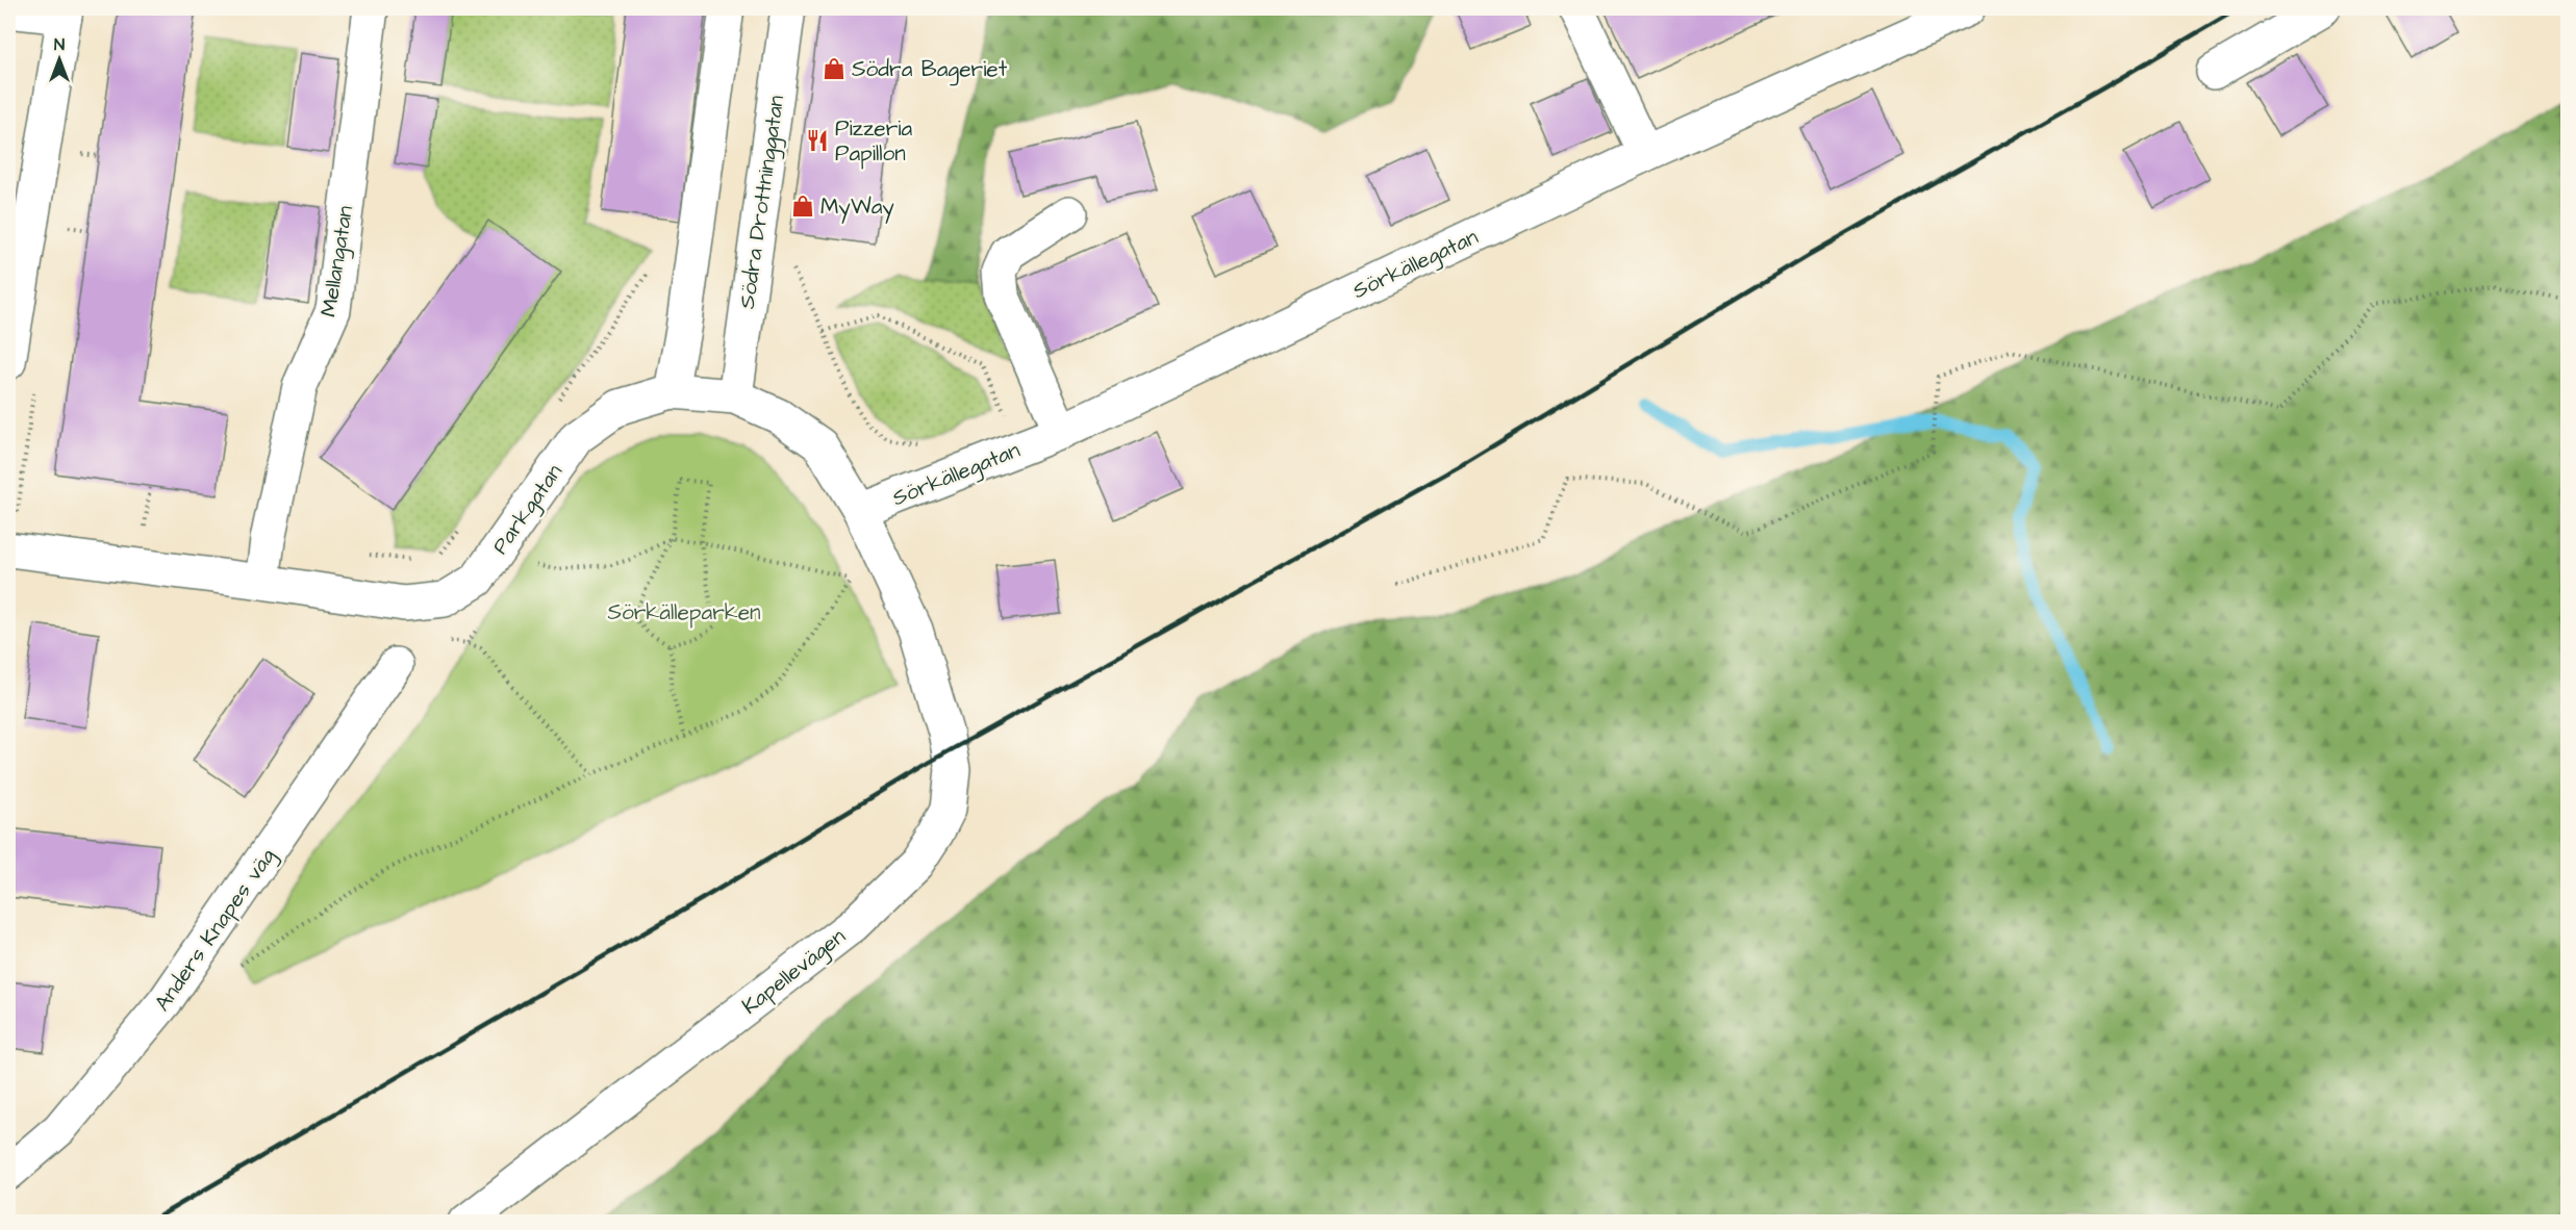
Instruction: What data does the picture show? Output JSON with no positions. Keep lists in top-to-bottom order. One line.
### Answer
{"streets":{"street":["Södra Drottninggatan","Mellangatan","Sörkällegatan","Parkgatan","Anders Knapes väg","Kapellevägen"]},"crossings":[["Södra Drottninggatan","Parkgatan"],["Mellangatan","Parkgatan"],["Sörkällegatan","Parkgatan"],["Parkgatan","Kapellevägen"]],"parks":["Sörkälleparken"],"places":{"shop":["Södra Bageriet","MyWay"],"restaurant":["Pizzeria Papillon"]},"north":"top"}
